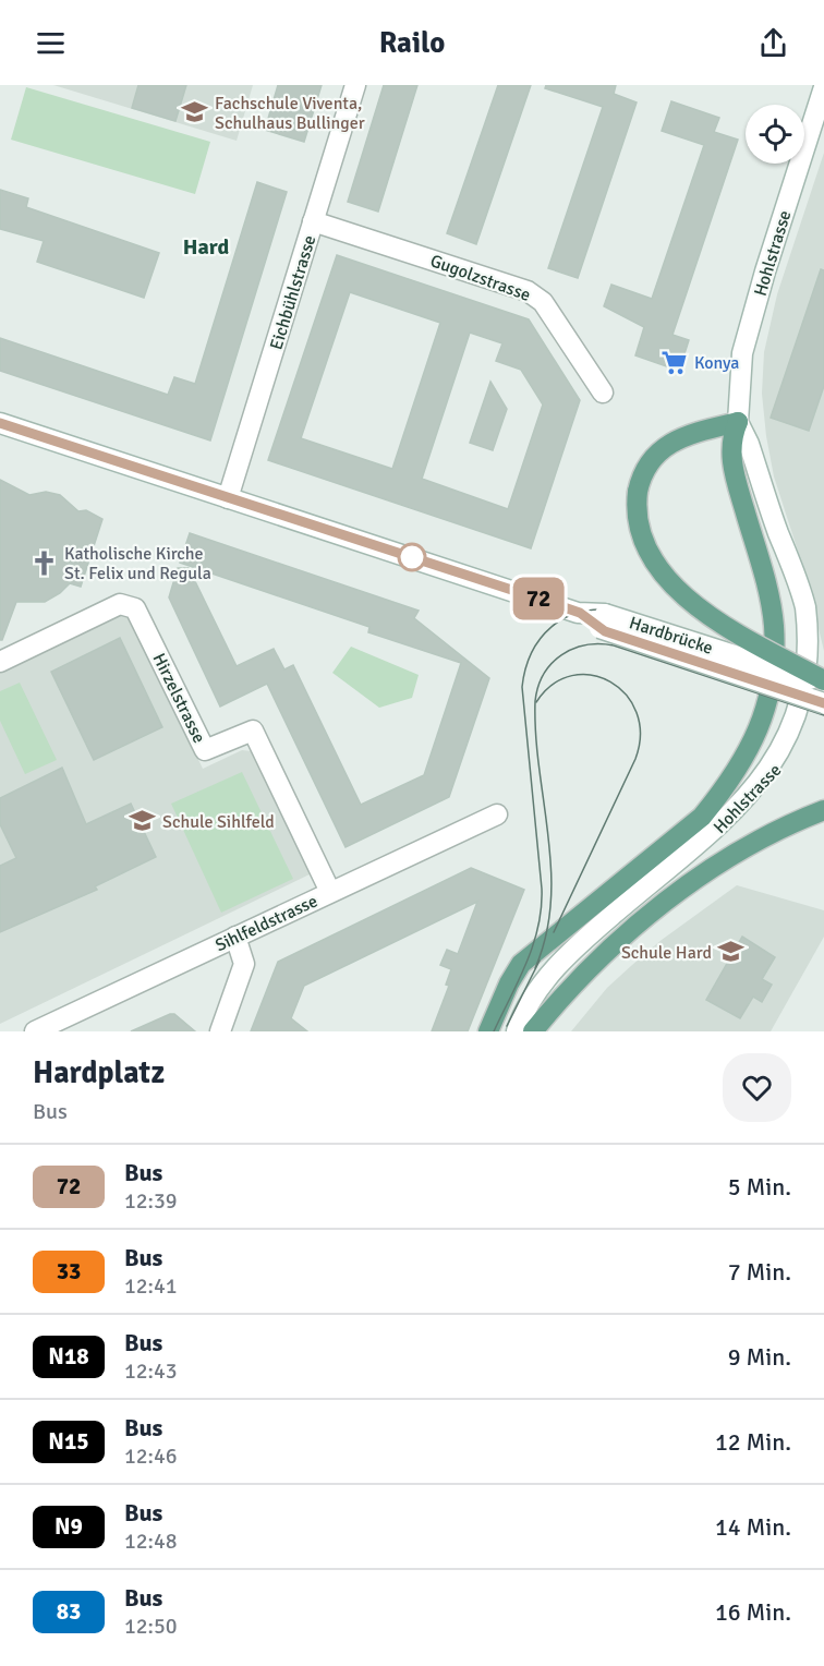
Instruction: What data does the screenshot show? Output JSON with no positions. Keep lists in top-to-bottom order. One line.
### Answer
{"streets":{"main road":["Hohlstrasse","Hardbrücke"],"street":["Gugolzstrasse","Eichbühlstrasse","Hirzelstrasse","Sihlfeldstrasse"]},"crossings":[["Hohlstrasse","Hardbrücke"],["Gugolzstrasse","Eichbühlstrasse"],["Eichbühlstrasse","Hardbrücke"],["Hirzelstrasse","Sihlfeldstrasse"]],"districts":["Hard"],"places":{"school or university":["Fachschule Viventa, Schulhaus Bullinger","Schule Sihlfeld","Schule Hard"],"supermarket":["Konya"],"church":["Katholische Kirche St. Felix und Regula"]},"lines":["bus line 72"],"page":{"header":"Railo","on_map":"72","heading":["Hardplatz","Bus"],"list":[{"mark":"72","name":"Bus","note":"12:39","value":"5 Min."},{"mark":"33","name":"Bus","note":"12:41","value":"7 Min."},{"mark":"N18","name":"Bus","note":"12:43","value":"9 Min."},{"mark":"N15","name":"Bus","note":"12:46","value":"12 Min."},{"mark":"N9","name":"Bus","note":"12:48","value":"14 Min."},{"mark":"83","name":"Bus","note":"12:50","value":"16 Min."}]}}
